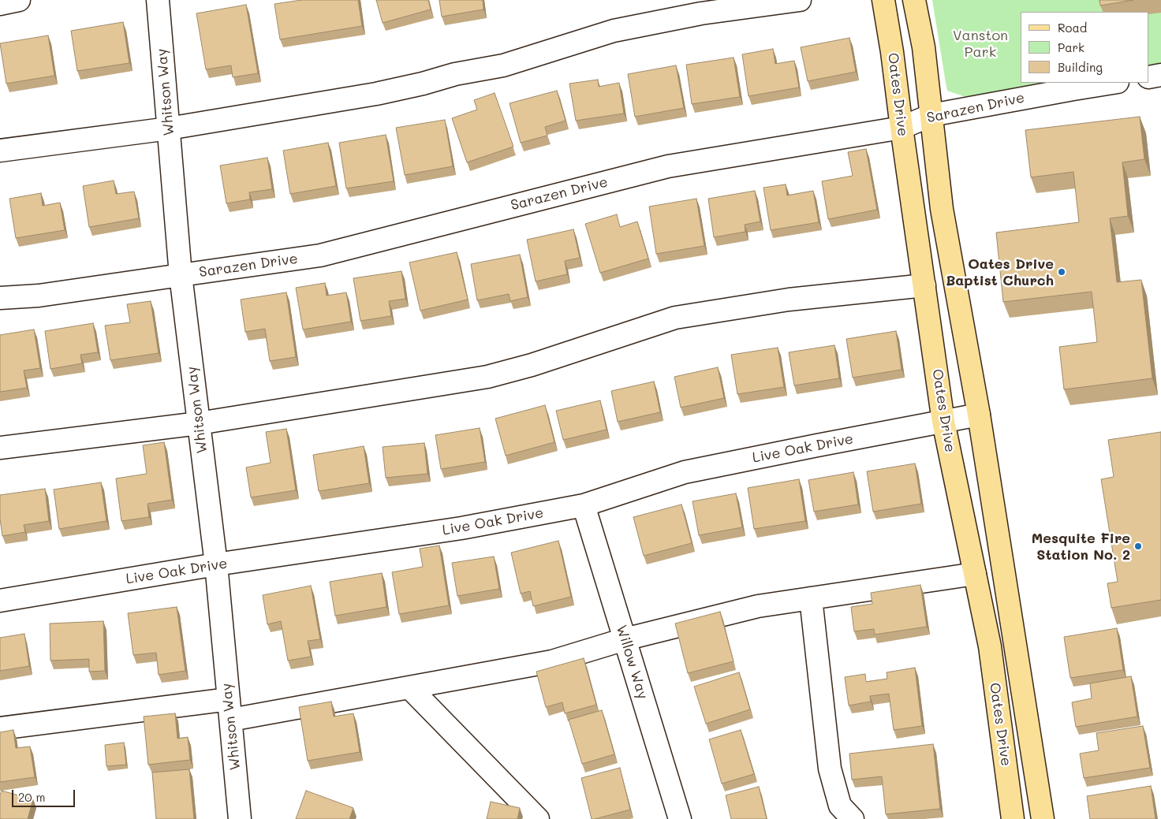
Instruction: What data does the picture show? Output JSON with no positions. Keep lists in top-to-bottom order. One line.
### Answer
{"streets":{"main road":["Oates Drive"],"street":["Whitson Way","Sarazen Drive","Live Oak Drive","Willow Way"]},"crossings":[["Whitson Way","Sarazen Drive"],["Whitson Way","Live Oak Drive"],["Oates Drive","Sarazen Drive"],["Oates Drive","Live Oak Drive"],["Live Oak Drive","Willow Way"]],"parks":["Vanston Park"],"places":["Oates Drive Baptist Church","Mesquite Fire Station No. 2"],"legend":["Road","Park","Building"],"scale_bar":"20 m"}
